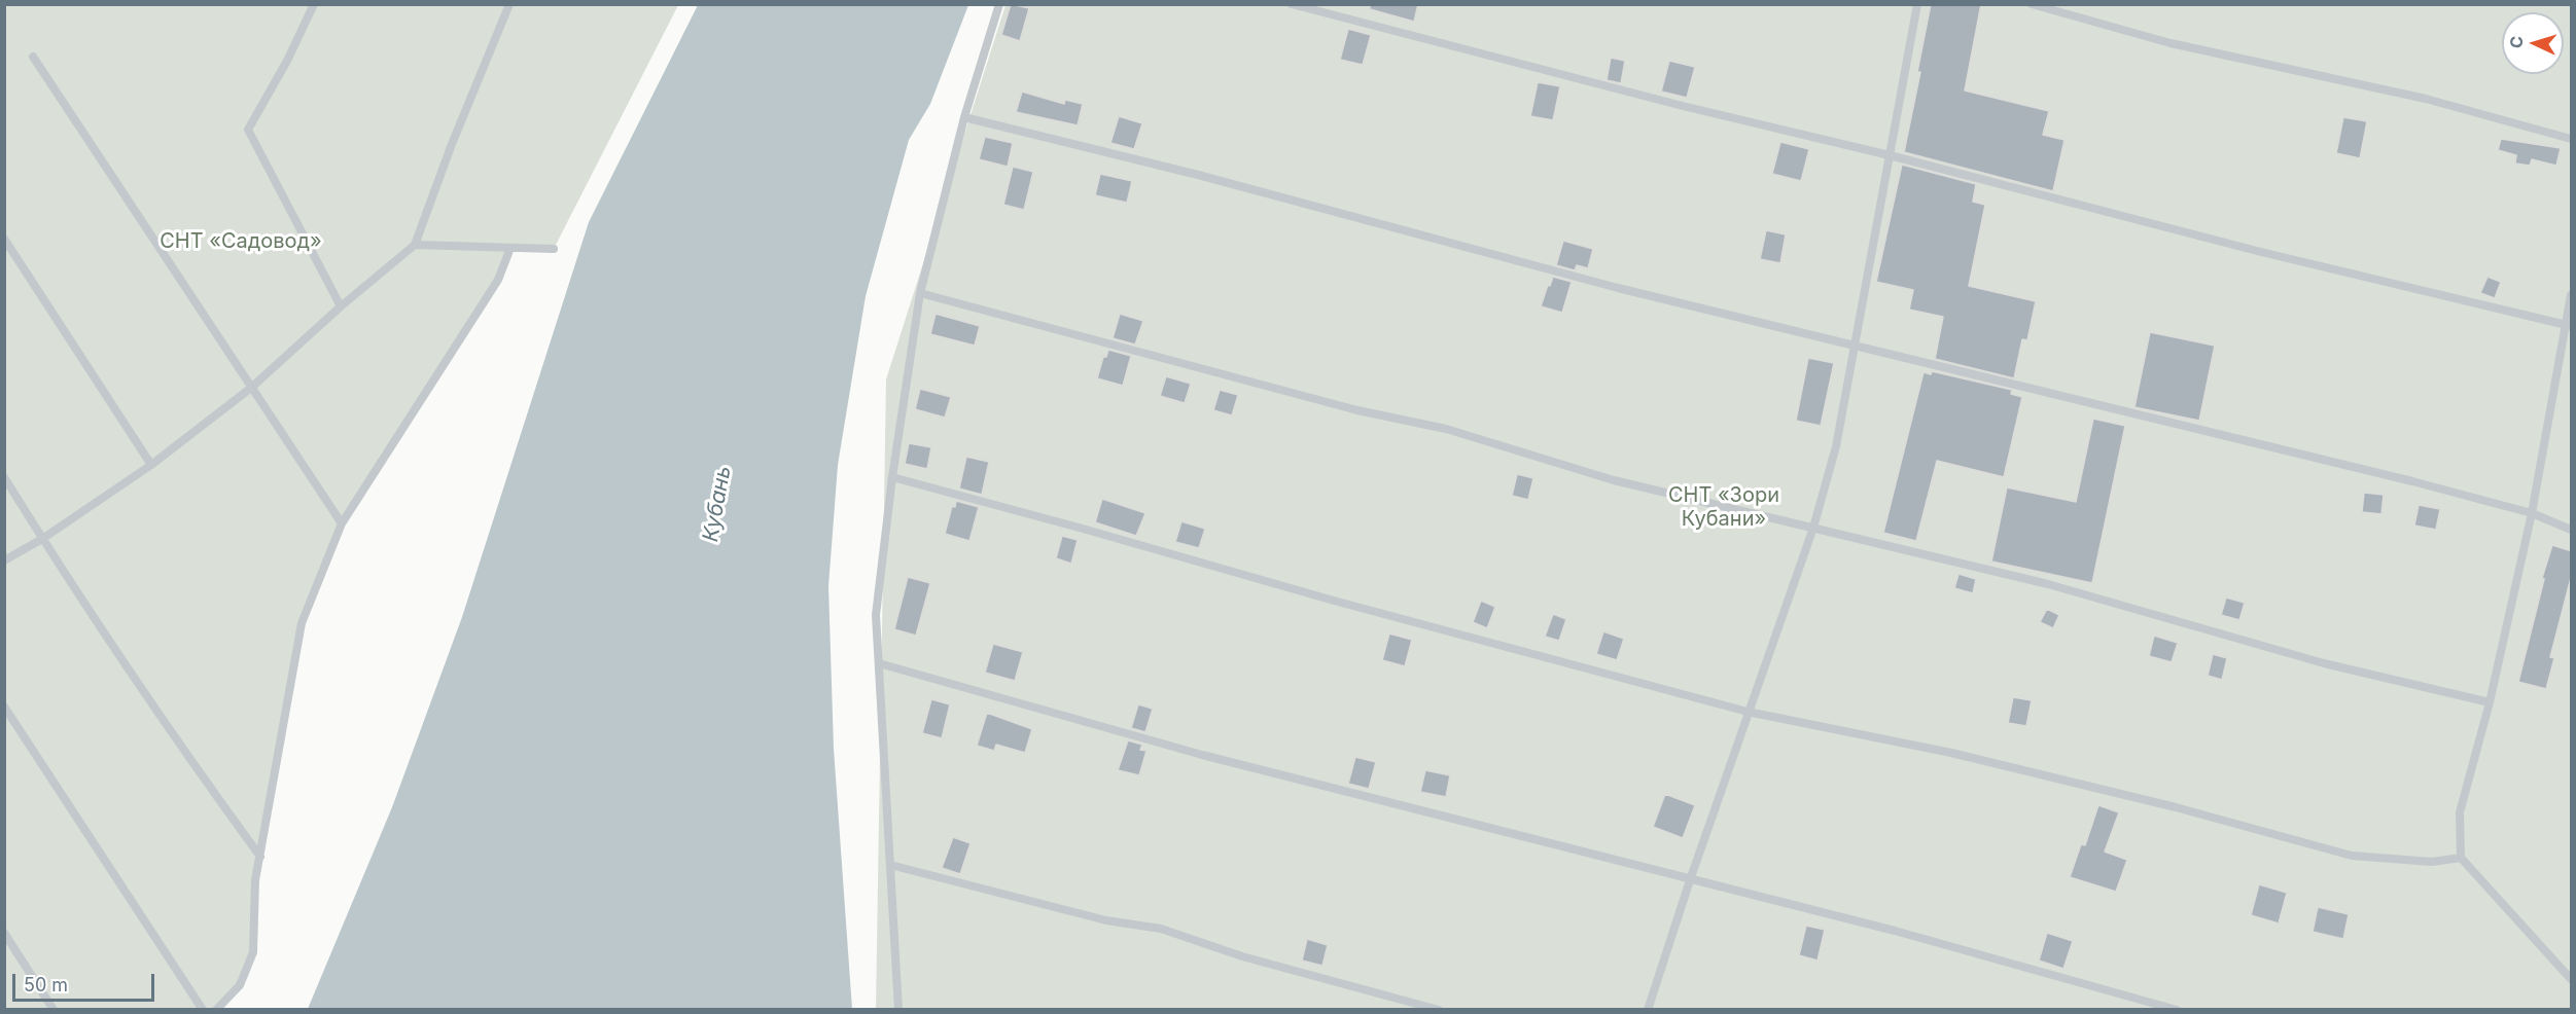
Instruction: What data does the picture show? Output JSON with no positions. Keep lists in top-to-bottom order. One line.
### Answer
{"water":["Кубань"],"parks":["СНТ «Садовод»","СНТ «Зори Кубани»"],"scale_bar":"50 m","north":"left"}
